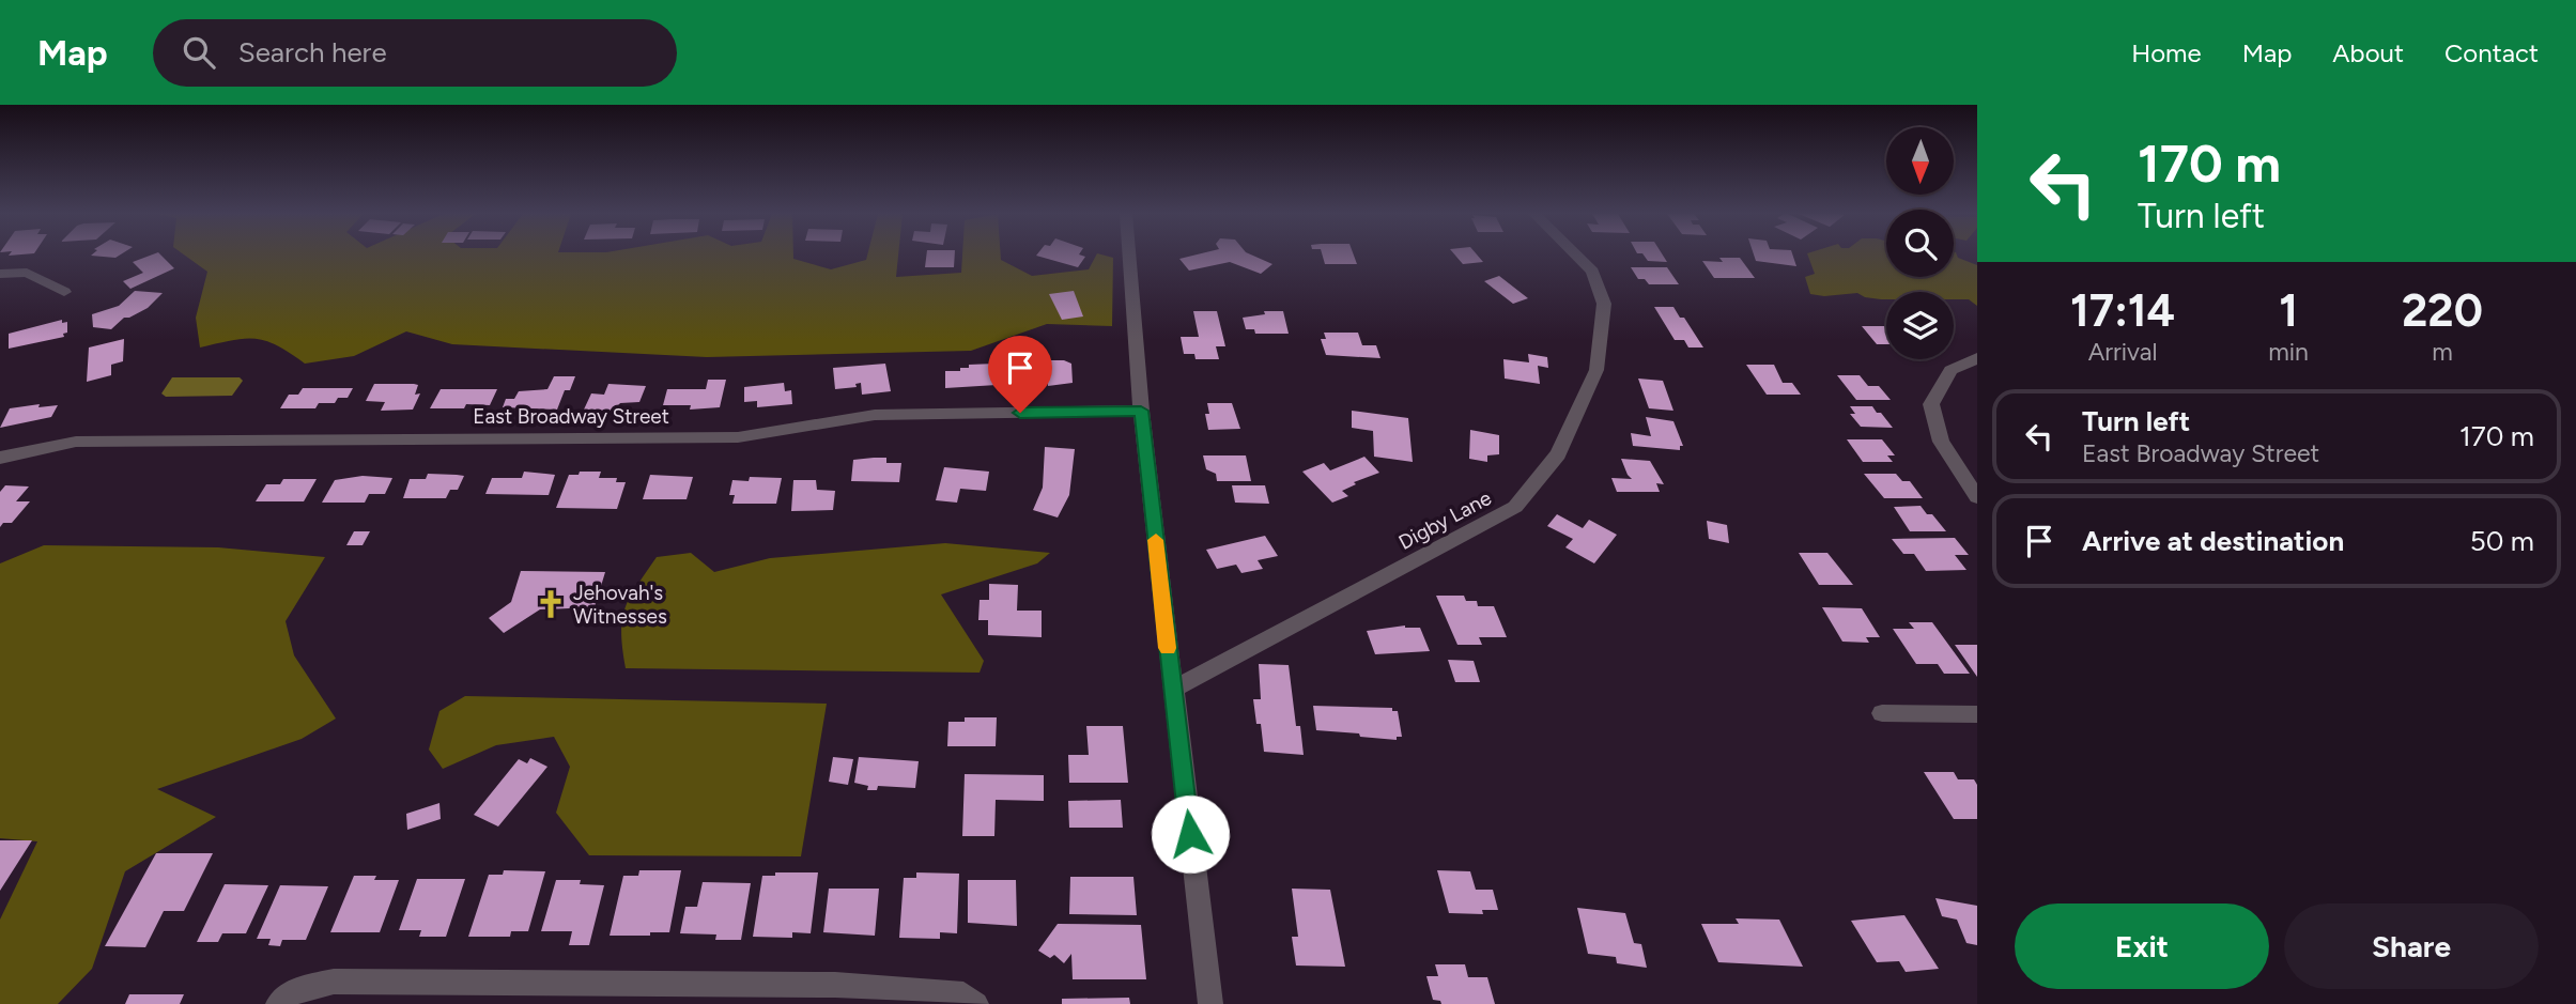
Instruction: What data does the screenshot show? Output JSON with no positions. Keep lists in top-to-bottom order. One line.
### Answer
{"streets":{"street":["East Broadway Street","Digby Lane"]},"places":{"church":["Jehovah's Witnesses"]},"north":"bottom","page":{"header":"Map","search":"Search here","nav":["Home","Map","About","Contact"],"turn":["170 m","Turn left"],"eta":["17:14","Arrival","1","min","220","m"],"list":[{"name":"Turn left","note":"East Broadway Street","value":"170 m"},{"name":"Arrive at destination","value":"50 m"}],"buttons":["Exit","Share"]}}
